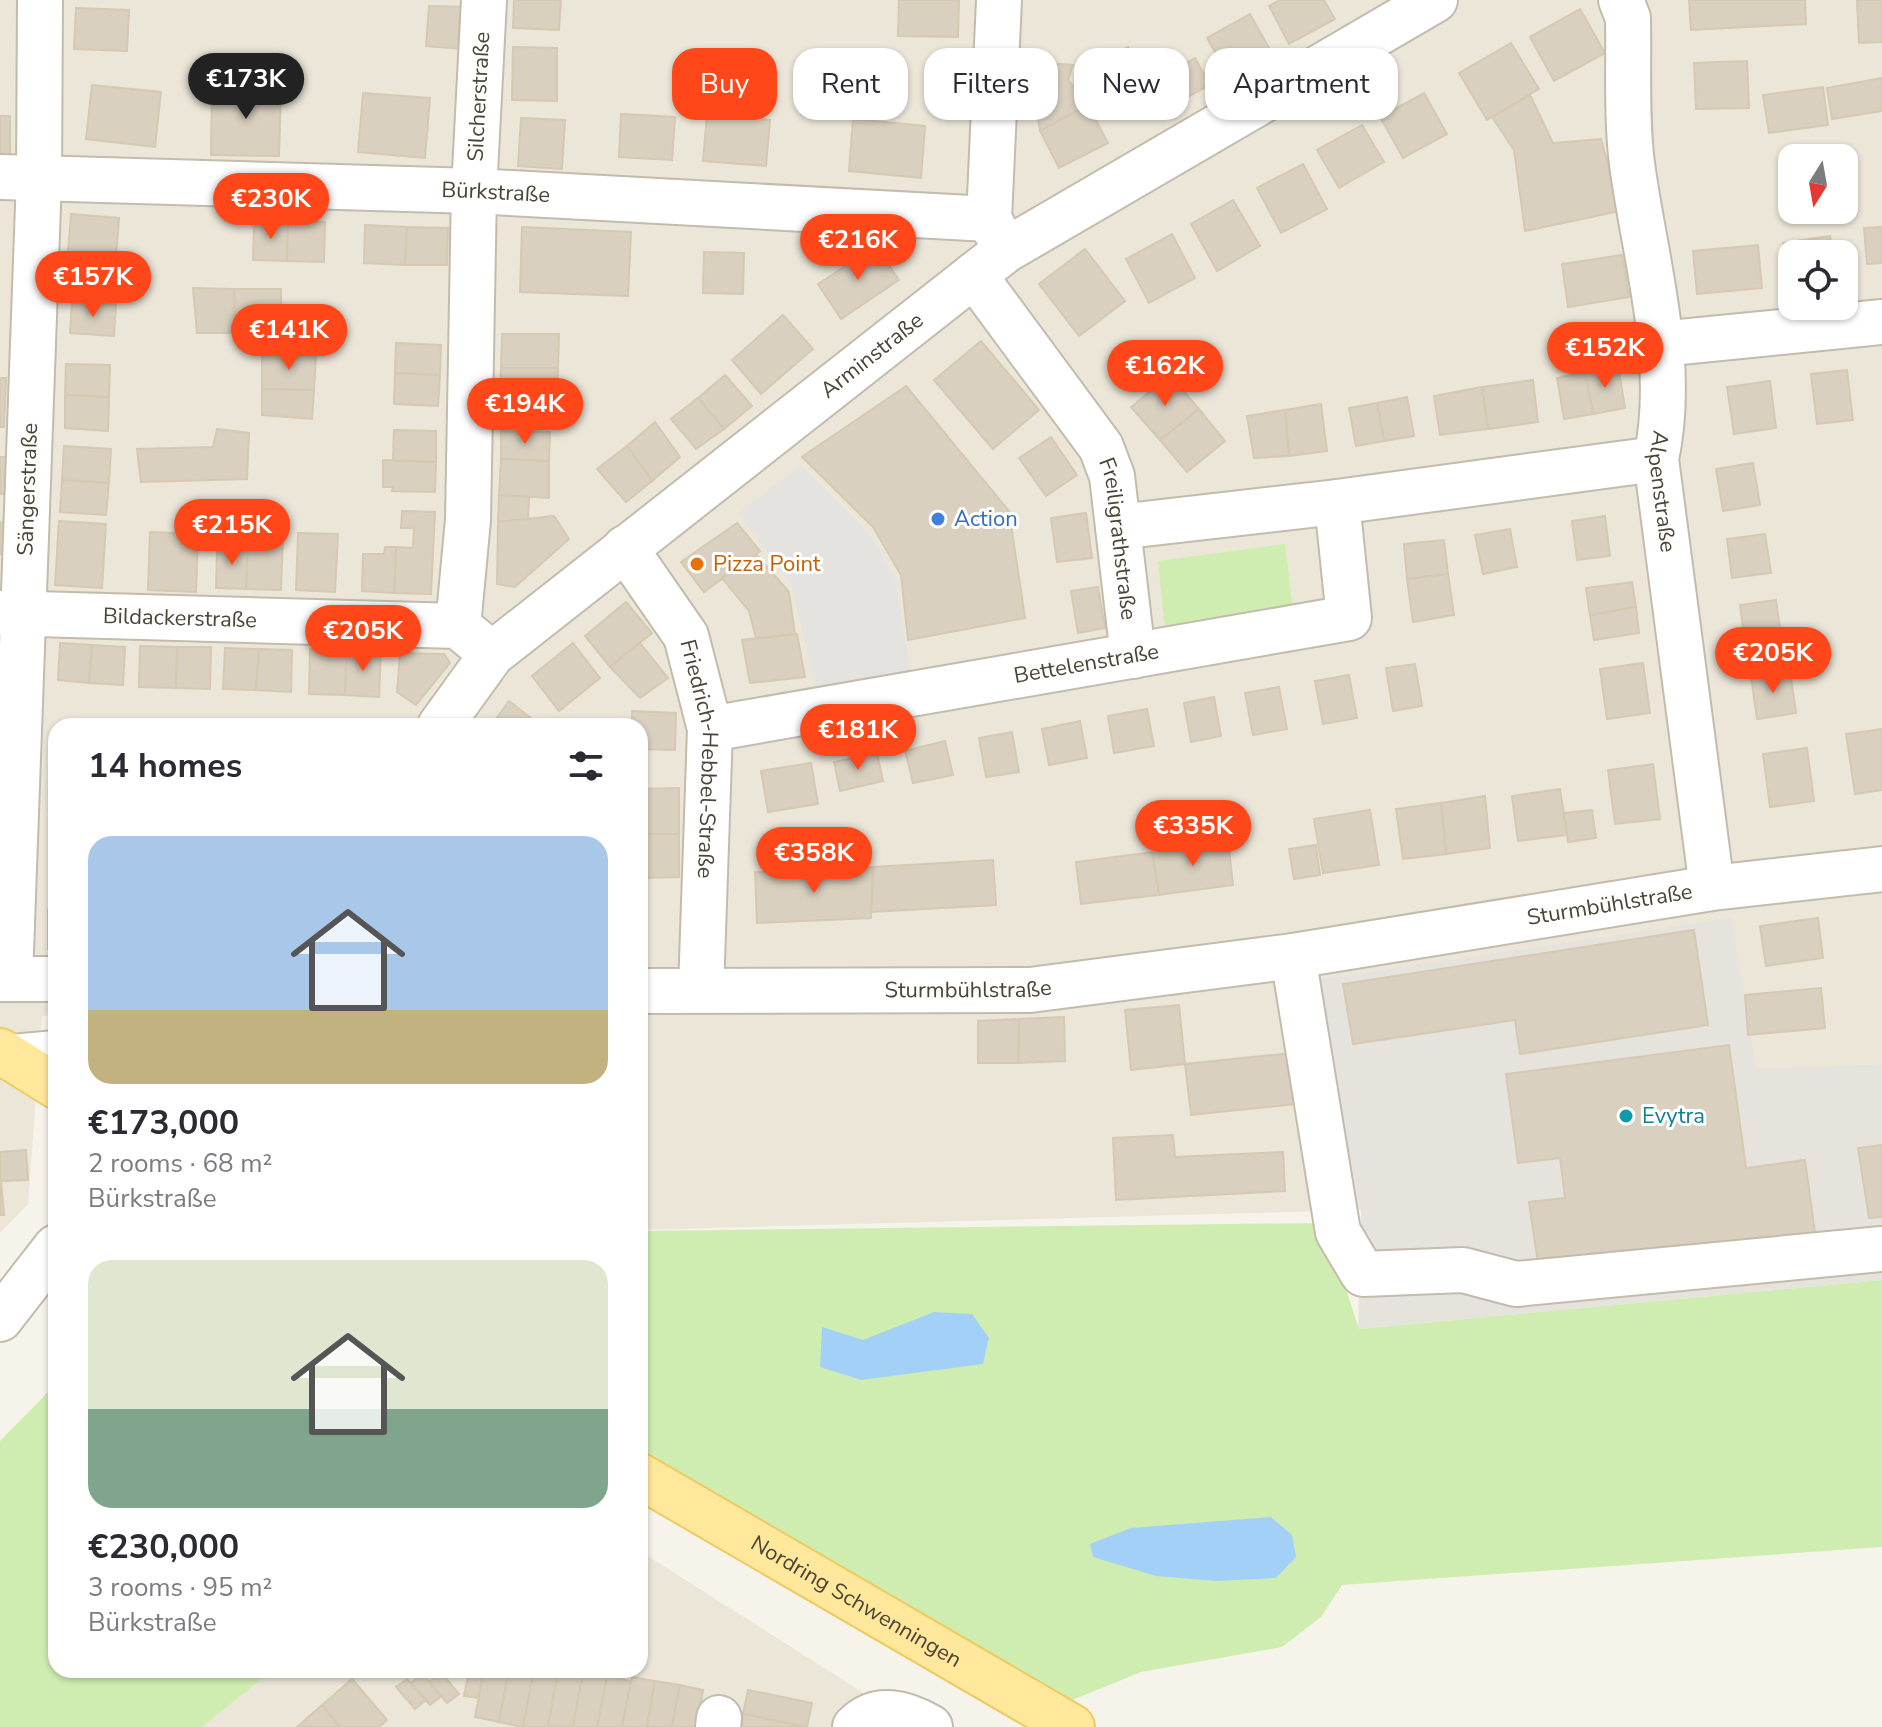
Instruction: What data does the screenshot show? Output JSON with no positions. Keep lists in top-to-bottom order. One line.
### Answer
{"streets":{"main road":["Nordring Schwenningen"],"street":["Silcherstraße","Bürkstraße","Arminstraße","Sängerstraße","Alpenstraße","Freiligrathstraße","Bildackerstraße","Bettelenstraße","Friedrich-Hebbel-Straße","Sturmbühlstraße"]},"crossings":[["Silcherstraße","Bürkstraße"],["Silcherstraße","Bildackerstraße"],["Bürkstraße","Arminstraße"],["Bürkstraße","Sängerstraße"],["Bürkstraße","Freiligrathstraße"],["Arminstraße","Freiligrathstraße"],["Arminstraße","Friedrich-Hebbel-Straße"],["Sängerstraße","Bildackerstraße"],["Alpenstraße","Sturmbühlstraße"],["Freiligrathstraße","Bettelenstraße"],["Bettelenstraße","Friedrich-Hebbel-Straße"],["Friedrich-Hebbel-Straße","Sturmbühlstraße"]],"places":["Action","Pizza Point","Evytra"],"north":"bottom","page":{"chip":["Buy","Rent","Filters","New","Apartment"],"price":["€173K","€230K","€216K","€157K","€141K","€152K","€162K","€194K","€215K","€205K","€205K","€181K","€335K","€358K"],"heading":"14 homes","list":[{"name":"€173,000","note":"2 rooms · 68 m² · Bürkstraße"},{"name":"€230,000","note":"3 rooms · 95 m² · Bürkstraße"}]}}
